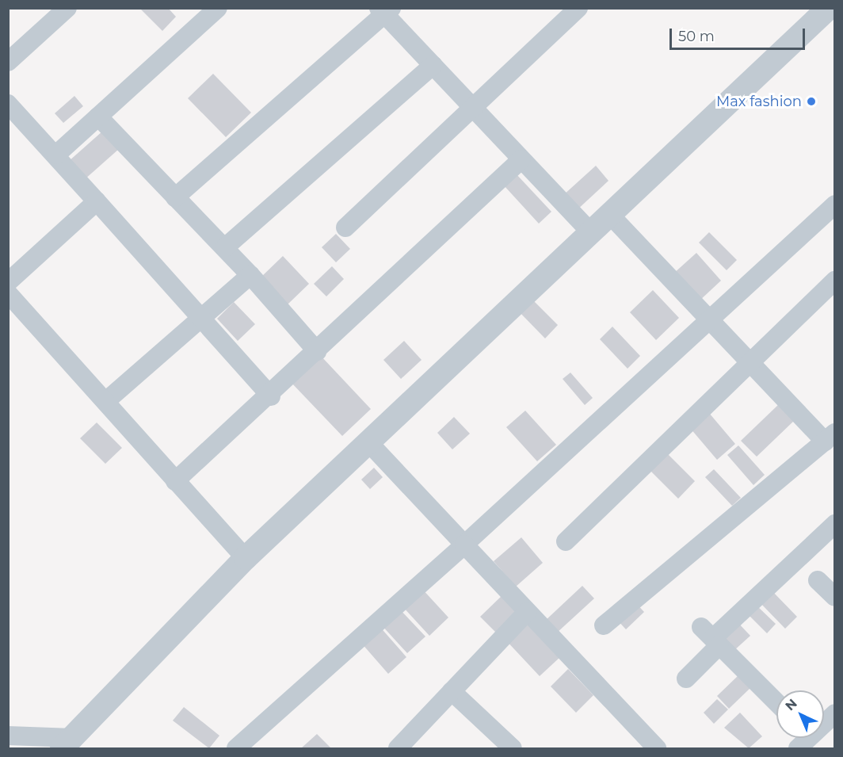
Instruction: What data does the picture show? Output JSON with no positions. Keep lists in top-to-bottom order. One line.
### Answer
{"places":["Max fashion"],"scale_bar":"50 m","north":"top left"}
